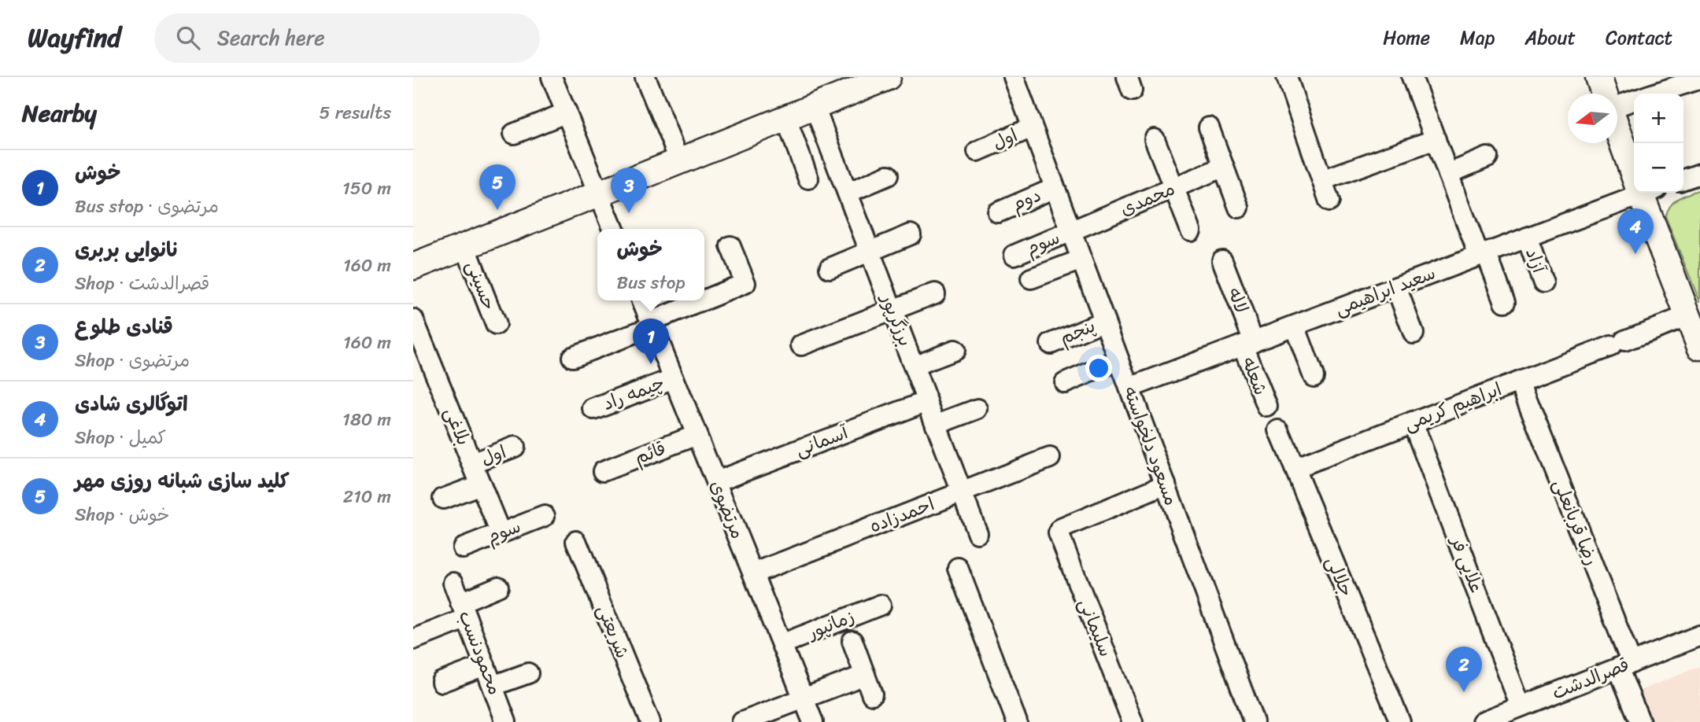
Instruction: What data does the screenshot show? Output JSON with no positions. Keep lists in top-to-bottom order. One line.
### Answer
{"streets":{"street":["اول","محمدی","دوم","سوم","آزاد","حسینی","سعید ابراهیمی","لاله","برزگرپور","پنجم","شعله","چیمه راد","ابراهیم کریمی","بلاغی","آسمانی","مسعود دلخواسته","قائم","مرتضوی","احمدزاده","رضا قربانعلی","علایی فر","جلالی","زمانپور","سلیمانی","شریعتی","محمودنسب","قصرالدشت"]},"crossings":[["اول","بلاغی"],["اول","مسعود دلخواسته"],["محمدی","سوم"],["محمدی","مسعود دلخواسته"],["دوم","مسعود دلخواسته"],["سوم","بلاغی"],["سوم","مسعود دلخواسته"],["آزاد","سعید ابراهیمی"],["سعید ابراهیمی","لاله"],["سعید ابراهیمی","شعله"],["سعید ابراهیمی","مسعود دلخواسته"],["لاله","شعله"],["برزگرپور","آسمانی"],["برزگرپور","احمدزاده"],["پنجم","مسعود دلخواسته"],["چیمه راد","مرتضوی"],["ابراهیم کریمی","رضا قربانعلی"],["ابراهیم کریمی","علایی فر"],["ابراهیم کریمی","جلالی"],["آسمانی","مرتضوی"],["مسعود دلخواسته","سلیمانی"],["قائم","مرتضوی"],["مرتضوی","احمدزاده"],["مرتضوی","زمانپور"],["رضا قربانعلی","قصرالدشت"],["علایی فر","قصرالدشت"]],"north":"left","page":{"header":"Wayfind","search":"Search here","nav":["Home","Map","About","Contact"],"heading":["Nearby","5 results"],"map_buttons":["+","−"],"list":[{"mark":"1","name":"خوش","note":"Bus stop · مرتضوی","value":"150 m"},{"mark":"2","name":"نانوایی بربری","note":"Shop · قصرالدشت","value":"160 m"},{"mark":"3","name":"قنادی طلوع","note":"Shop · مرتضوی","value":"160 m"},{"mark":"4","name":"اتوگالری شادی","note":"Shop · کمیل","value":"180 m"},{"mark":"5","name":"کلید سازی شبانه روزی مهر","note":"Shop · خوش","value":"210 m"}],"pins":["5","3","4","1","2"],"popup":["خوش","Bus stop"]}}
